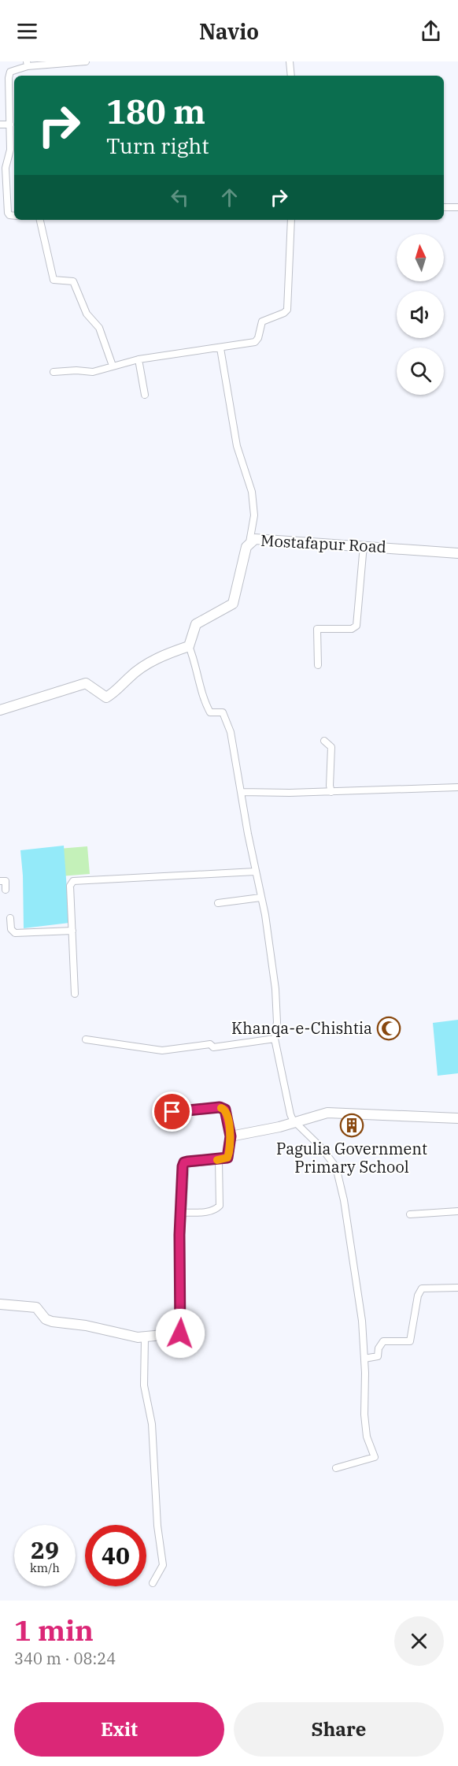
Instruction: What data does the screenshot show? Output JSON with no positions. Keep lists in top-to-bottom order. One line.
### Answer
{"streets":{"street":["Mostafapur Road"]},"places":{"mosque":["Khanqa-e-Chishtia"],"building":["Pagulia Government Primary School"]},"north":"top","page":{"header":"Navio","turn":["180 m","Turn right"],"speed":"29 km/h","limit":"40","heading":["1 min","340 m · 08:24"],"buttons":["Exit","Share"]}}
